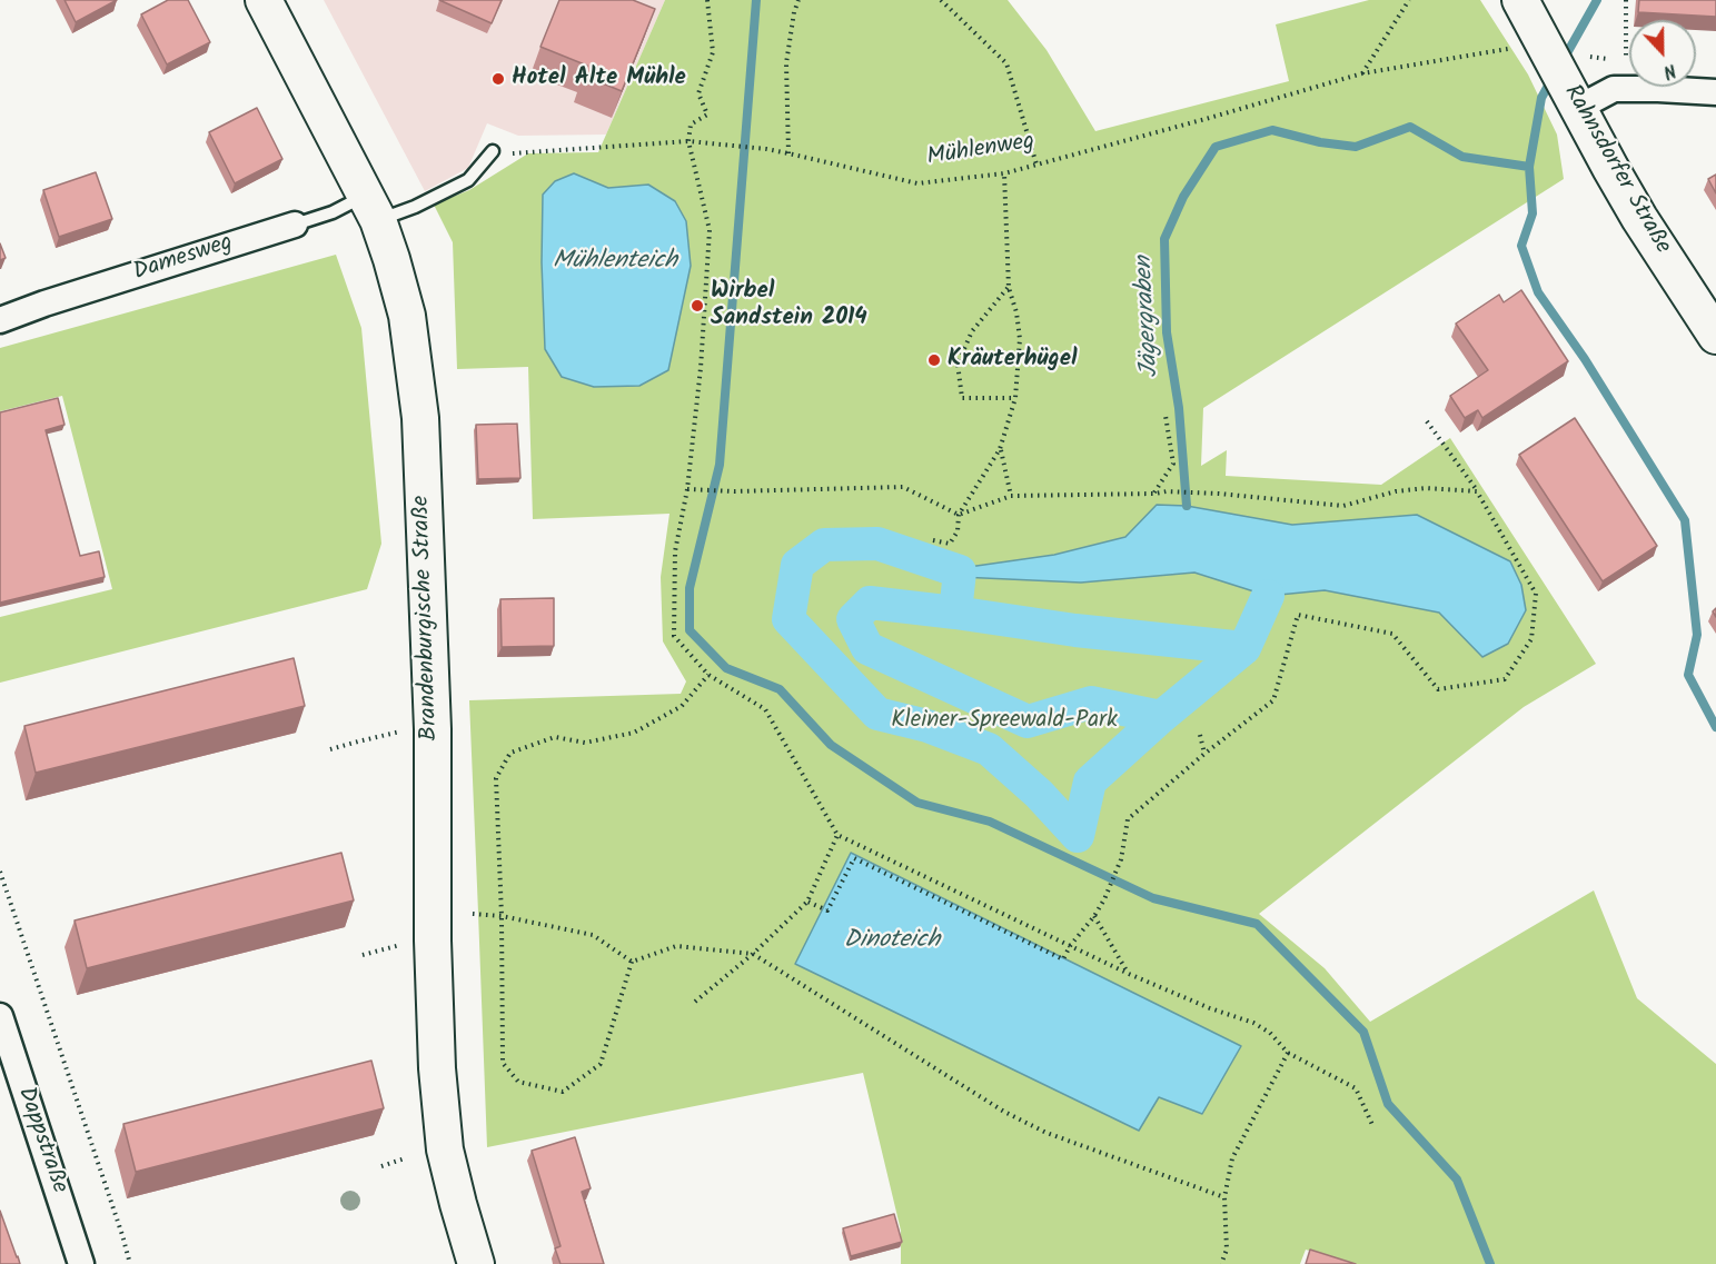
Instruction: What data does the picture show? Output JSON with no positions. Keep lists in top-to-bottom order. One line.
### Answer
{"streets":{"street":["Rahnsdorfer Straße","Damesweg","Brandenburgische Straße","Dappstraße"],"path":["Mühlenweg"]},"crossings":[["Damesweg","Brandenburgische Straße"]],"water":["Mühlenteich","Jägergraben","Dinoteich"],"parks":["Kleiner-Spreewald-Park"],"places":["Hotel Alte Mühle","Wirbel Sandstein 2014","Kräuterhügel"],"north":"bottom"}
